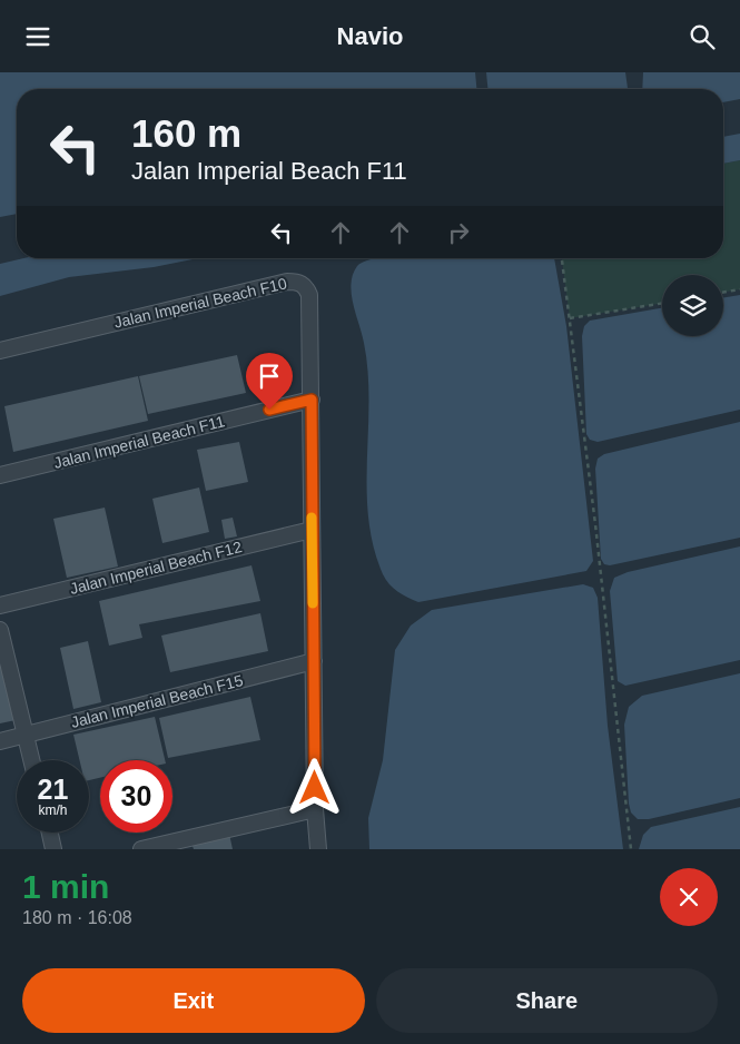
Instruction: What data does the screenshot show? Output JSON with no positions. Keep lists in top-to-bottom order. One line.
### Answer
{"streets":{"street":["Jalan Imperial Beach F10","Jalan Imperial Beach F11","Jalan Imperial Beach F12","Jalan Imperial Beach F15"]},"crossings":[["Jalan Imperial Beach F10","Jalan Imperial Beach F11"],["Jalan Imperial Beach F10","Jalan Imperial Beach F12"],["Jalan Imperial Beach F10","Jalan Imperial Beach F15"]],"page":{"header":"Navio","turn":["160 m","Jalan Imperial Beach F11"],"speed":"21 km/h","limit":"30","heading":["1 min","180 m · 16:08"],"buttons":["Exit","Share"]}}
